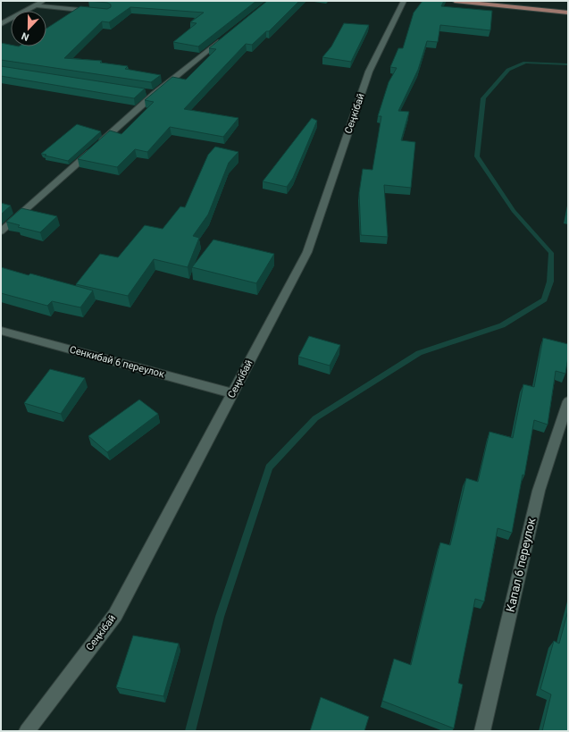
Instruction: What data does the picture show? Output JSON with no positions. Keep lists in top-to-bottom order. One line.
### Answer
{"streets":{"street":["Сеңкібай","Сенкибай 6 переулок","Капал 6 переулок"]},"crossings":[["Сеңкібай","Сенкибай 6 переулок"]],"north":"bottom"}
